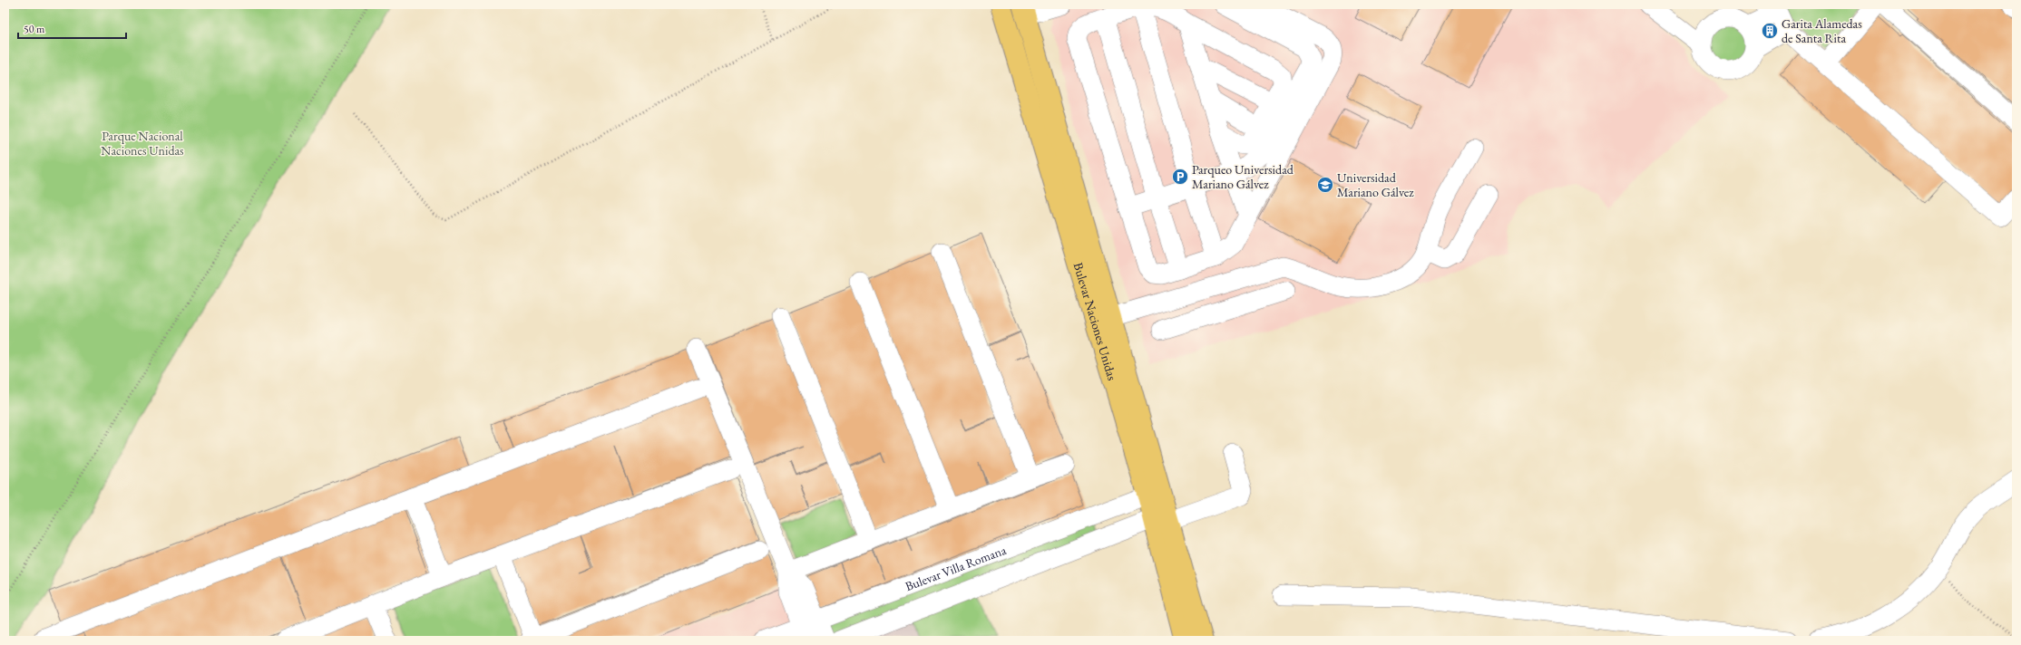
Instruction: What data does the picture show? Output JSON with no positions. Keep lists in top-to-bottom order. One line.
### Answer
{"streets":{"main road":["Bulevar Naciones Unidas"],"street":["Bulevar Villa Romana"]},"crossings":[["Bulevar Naciones Unidas","Bulevar Villa Romana"]],"parks":["Parque Nacional Naciones Unidas"],"places":{"building":["Garita Alamedas de Santa Rita"],"parking":["Parqueo Universidad Mariano Gálvez"],"school or university":["Universidad Mariano Gálvez"]},"scale_bar":"50 m"}
